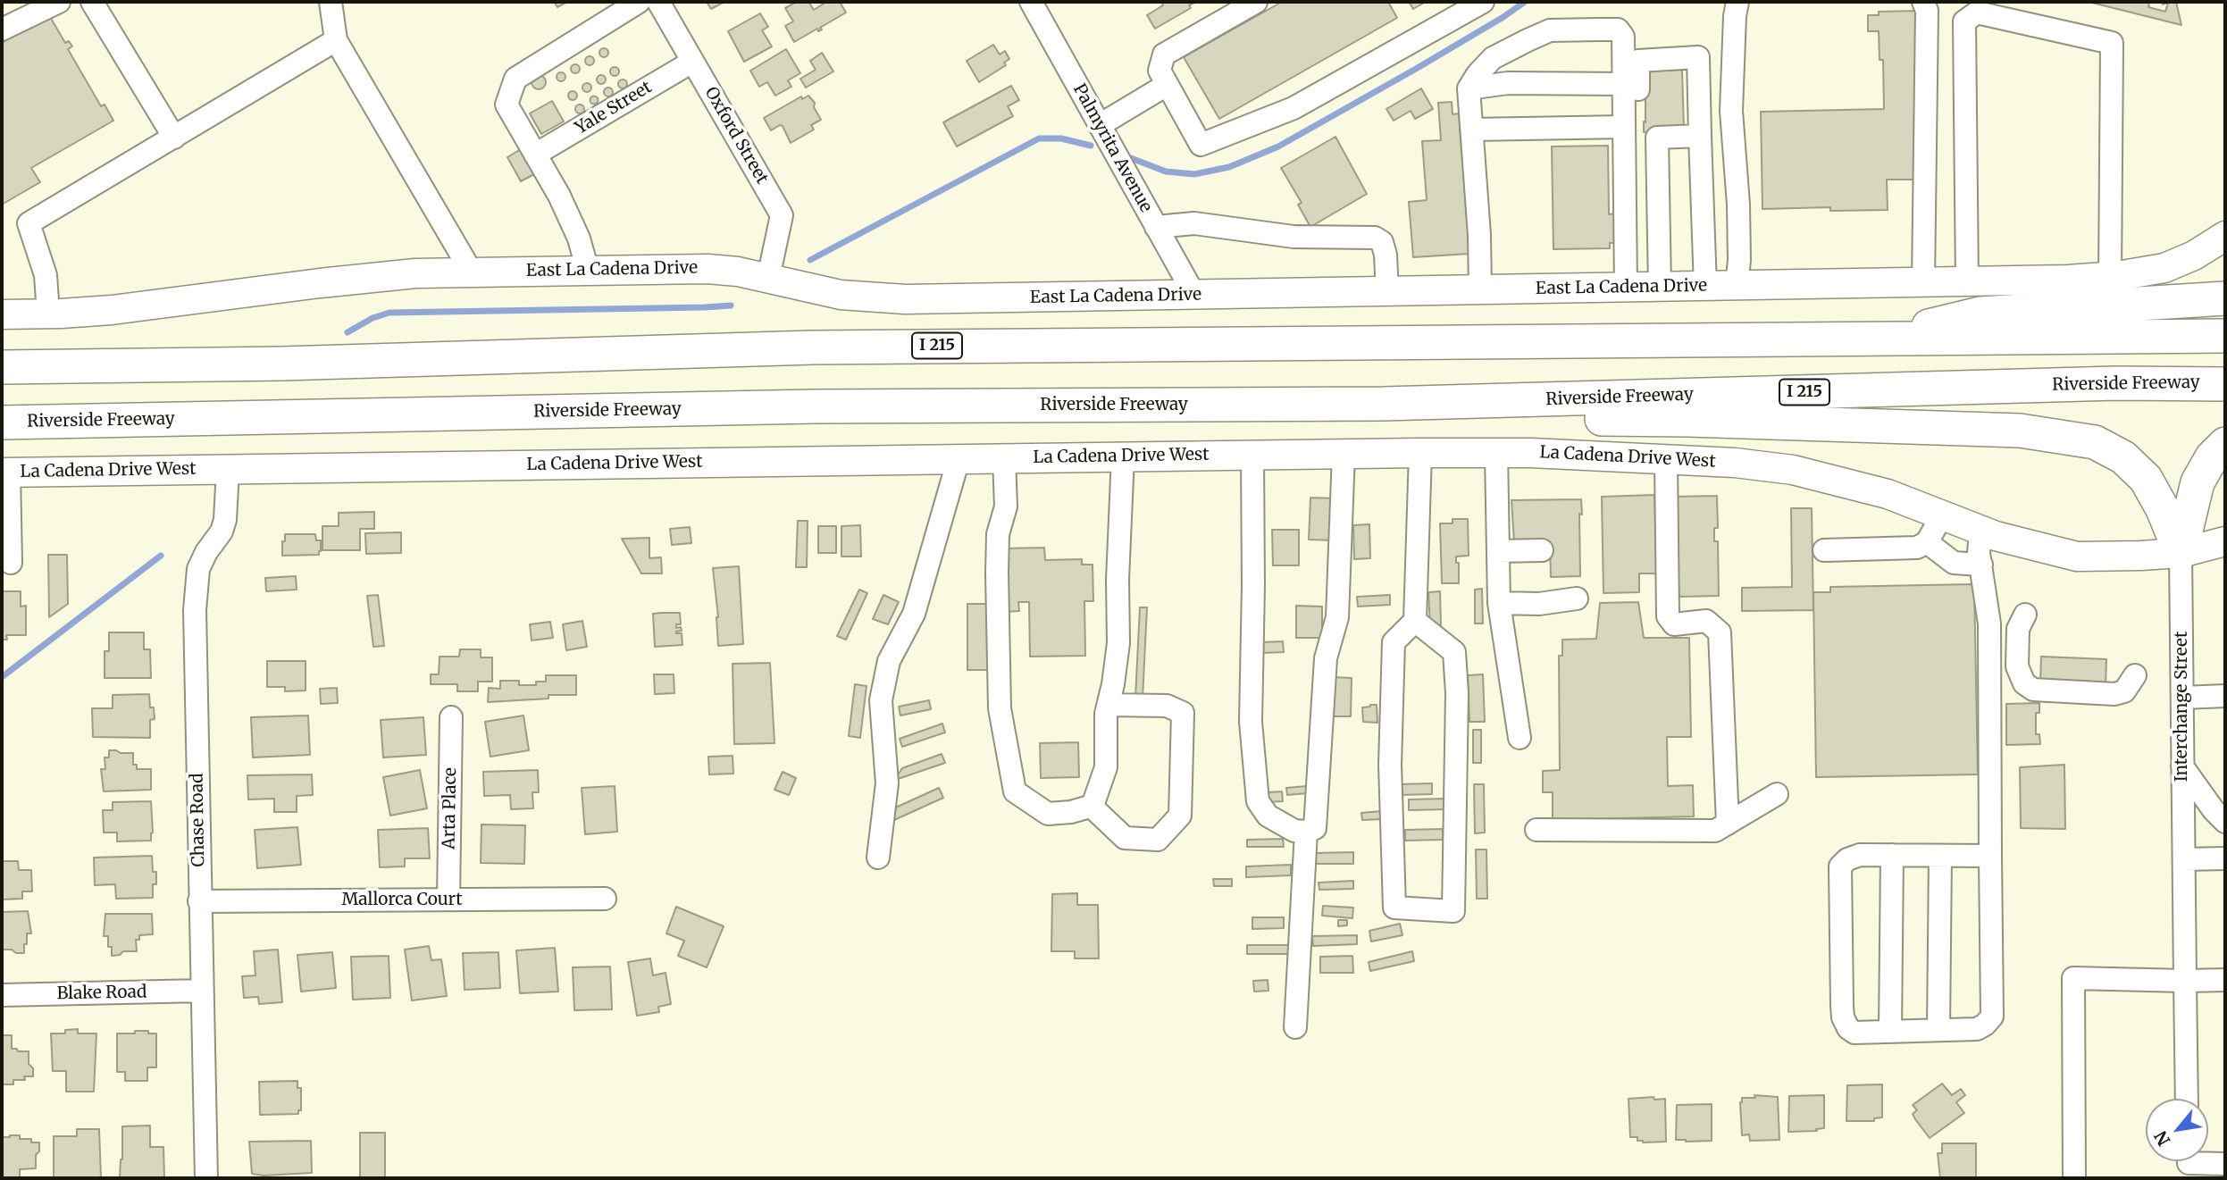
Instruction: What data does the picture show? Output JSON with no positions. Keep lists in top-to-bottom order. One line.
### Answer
{"streets":{"highway":["I 215","Riverside Freeway"],"main road":["East La Cadena Drive","La Cadena Drive West"],"street":["Yale Street","Oxford Street","Palmyrita Avenue","Interchange Street","Arta Place","Chase Road","Mallorca Court","Blake Road"]},"crossings":[["Yale Street","Oxford Street"],["Oxford Street","East La Cadena Drive"],["Palmyrita Avenue","East La Cadena Drive"],["La Cadena Drive West","Interchange Street"],["La Cadena Drive West","Chase Road"],["Arta Place","Mallorca Court"],["Chase Road","Mallorca Court"],["Chase Road","Blake Road"]],"north":"bottom left"}
